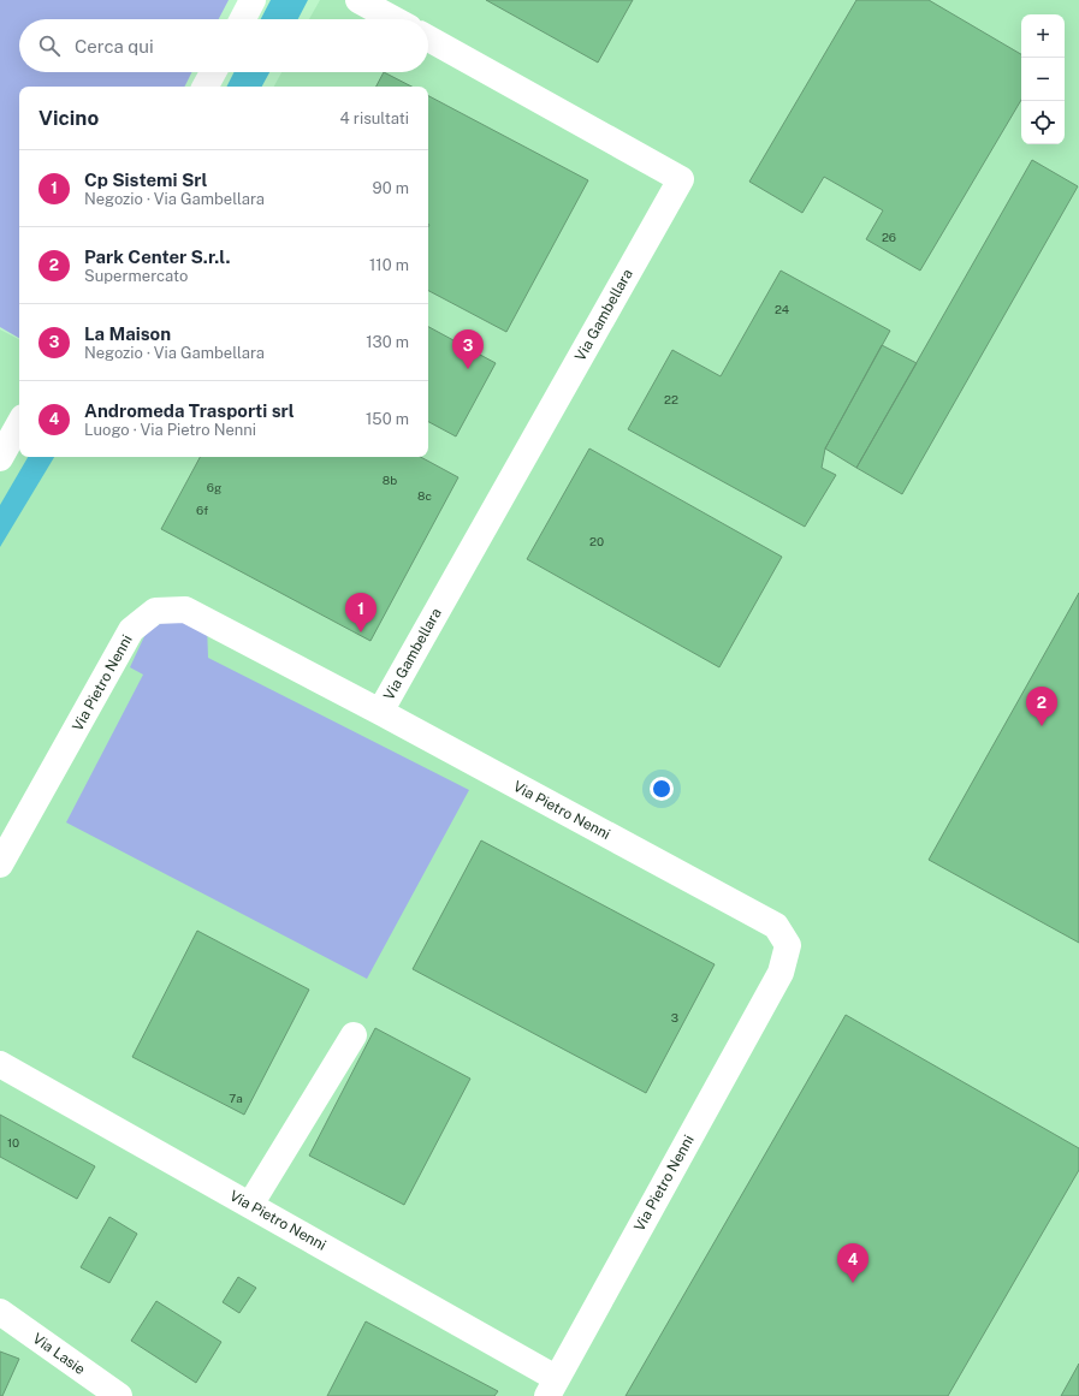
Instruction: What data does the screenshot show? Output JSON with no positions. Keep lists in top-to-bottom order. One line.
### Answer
{"streets":{"street":["Via Gambellara","Via Pietro Nenni","Via Lasie"]},"crossings":[["Via Gambellara","Via Pietro Nenni"]],"house_numbers":["26","24","22","8b","6g","8c","6f","20","3","7a","10"],"page":{"map_buttons":["+","−"],"search":"Cerca qui","heading":["Vicino","4 risultati"],"list":[{"mark":"1","name":"Cp Sistemi Srl","note":"Negozio · Via Gambellara","value":"90 m"},{"mark":"2","name":"Park Center S.r.l.","note":"Supermercato","value":"110 m"},{"mark":"3","name":"La Maison","note":"Negozio · Via Gambellara","value":"130 m"},{"mark":"4","name":"Andromeda Trasporti srl","note":"Luogo · Via Pietro Nenni","value":"150 m"}],"pins":["3","1","2","4"]}}
